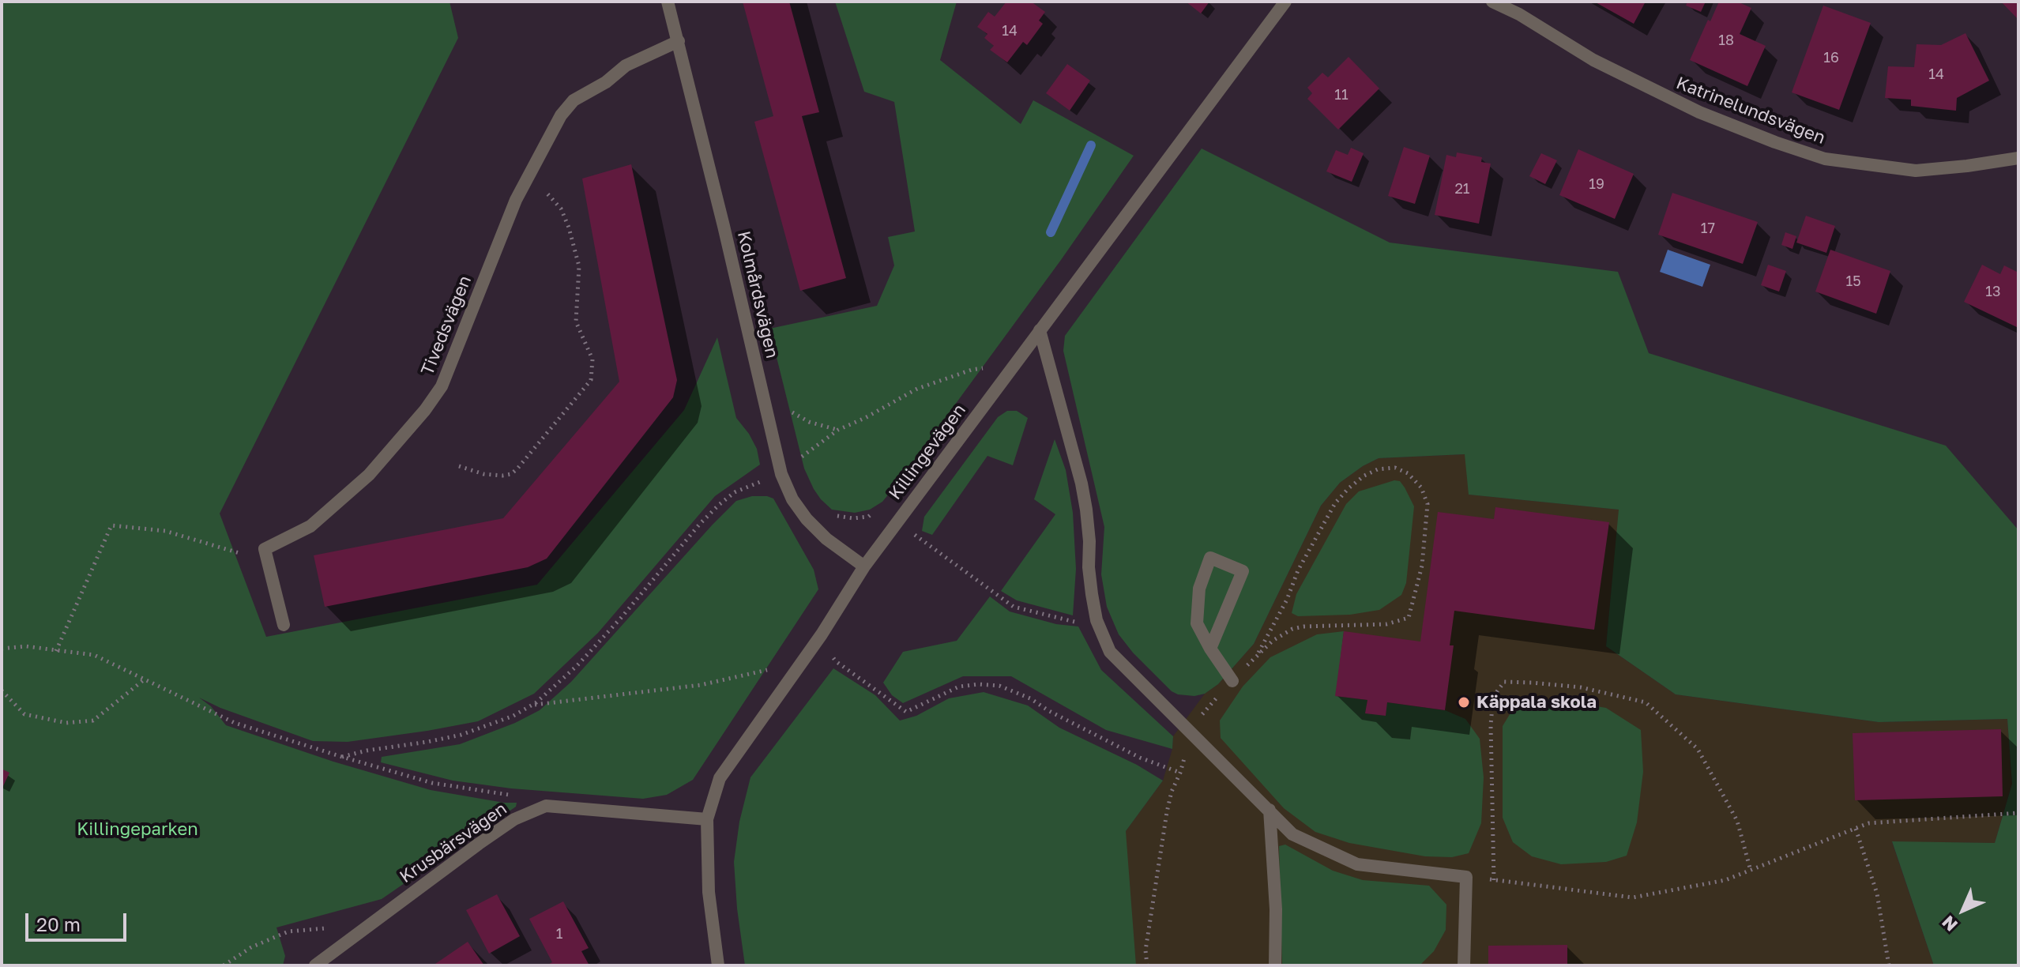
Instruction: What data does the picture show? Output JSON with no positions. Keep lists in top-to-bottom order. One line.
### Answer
{"streets":{"street":["Katrinelundsvägen","Kolmårdsvägen","Tivedsvägen","Killingevägen","Krusbärsvägen"]},"crossings":[["Kolmårdsvägen","Tivedsvägen"],["Kolmårdsvägen","Killingevägen"],["Killingevägen","Krusbärsvägen"]],"parks":["Killingeparken"],"places":["Käppala skola"],"house_numbers":["14","18","16","14","11","19","21","17","15","13","1"],"scale_bar":"20 m","north":"bottom left"}
